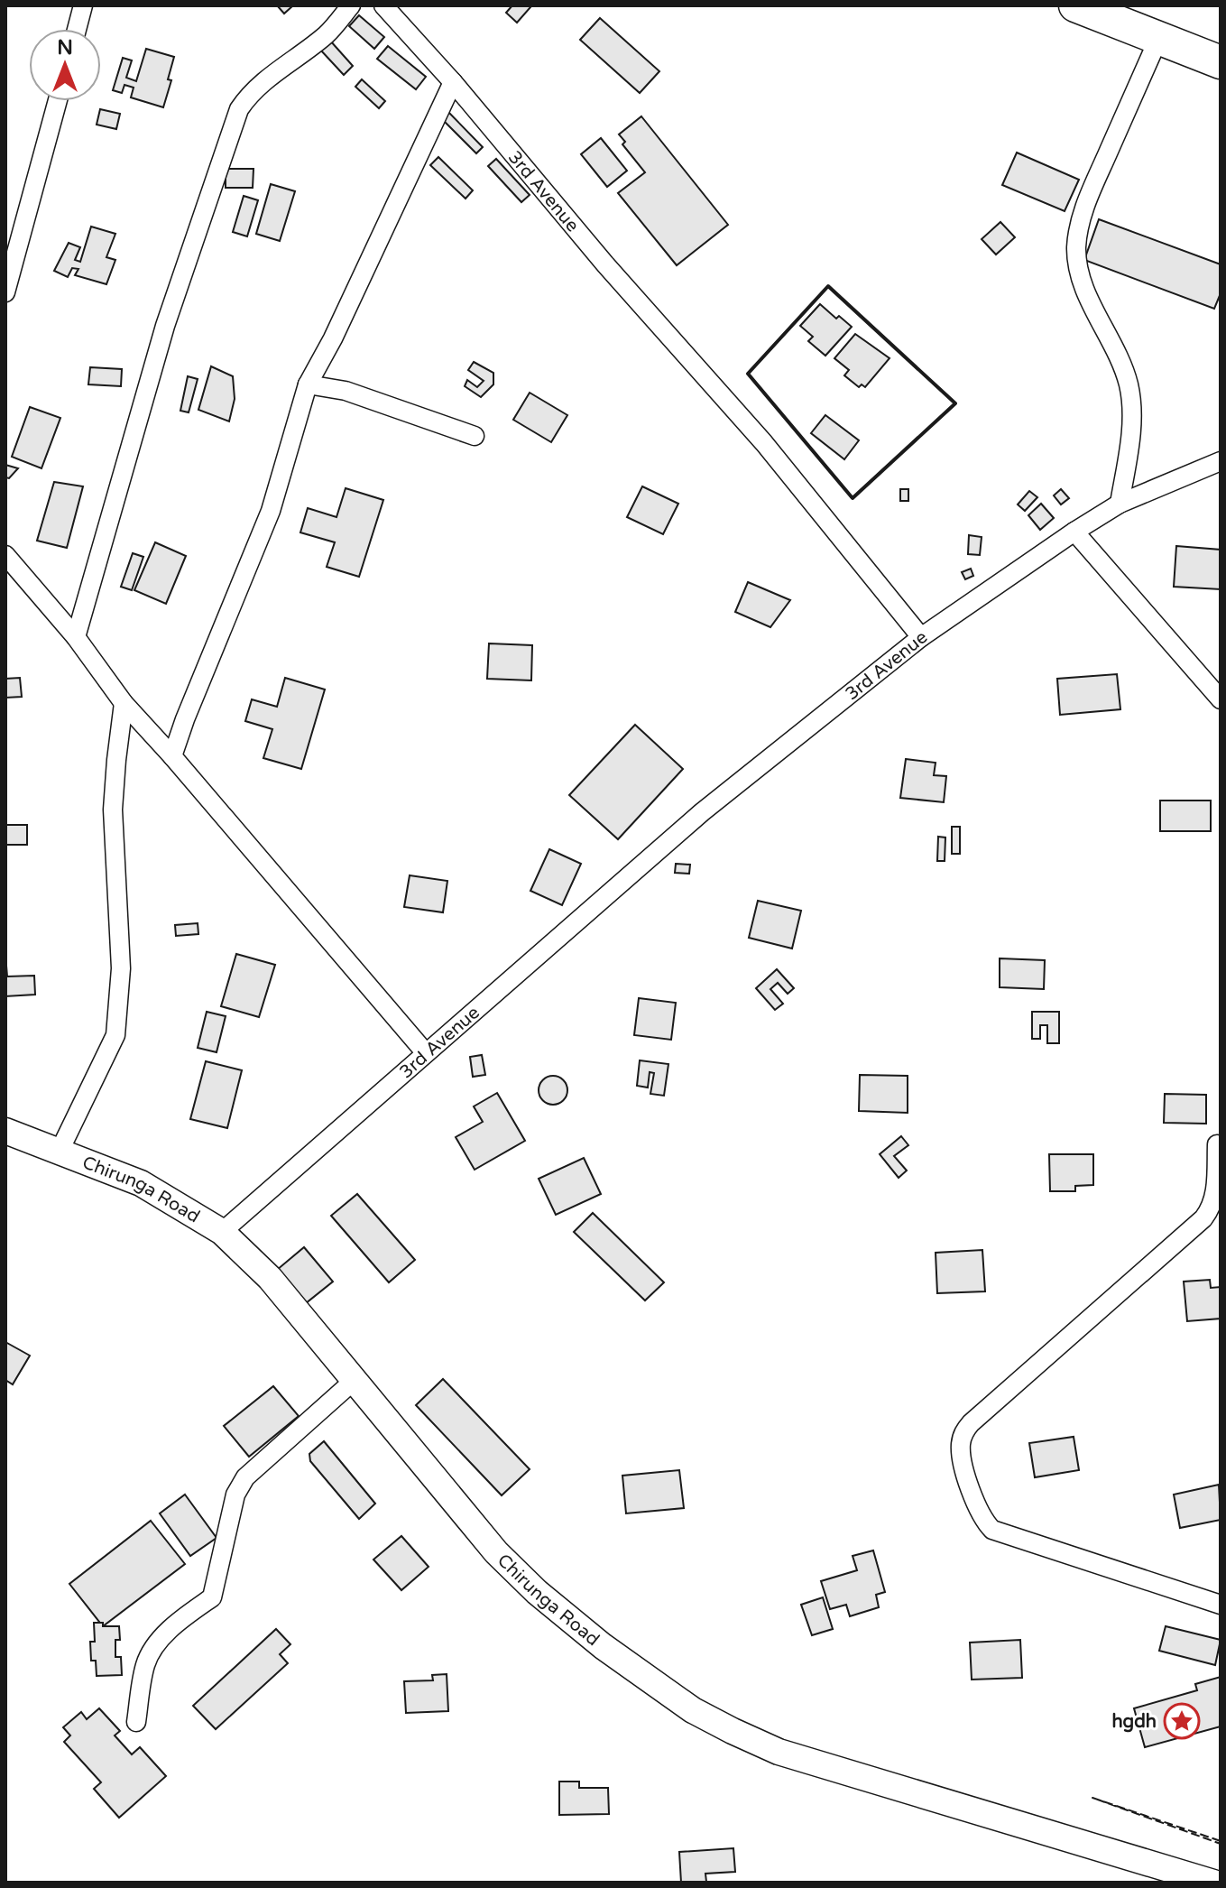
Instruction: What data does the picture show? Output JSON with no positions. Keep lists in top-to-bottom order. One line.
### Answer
{"streets":{"street":["3rd Avenue","Chirunga Road"]},"crossings":[["3rd Avenue","Chirunga Road"]],"places":{"place":["hgdh"]},"north":"top"}
